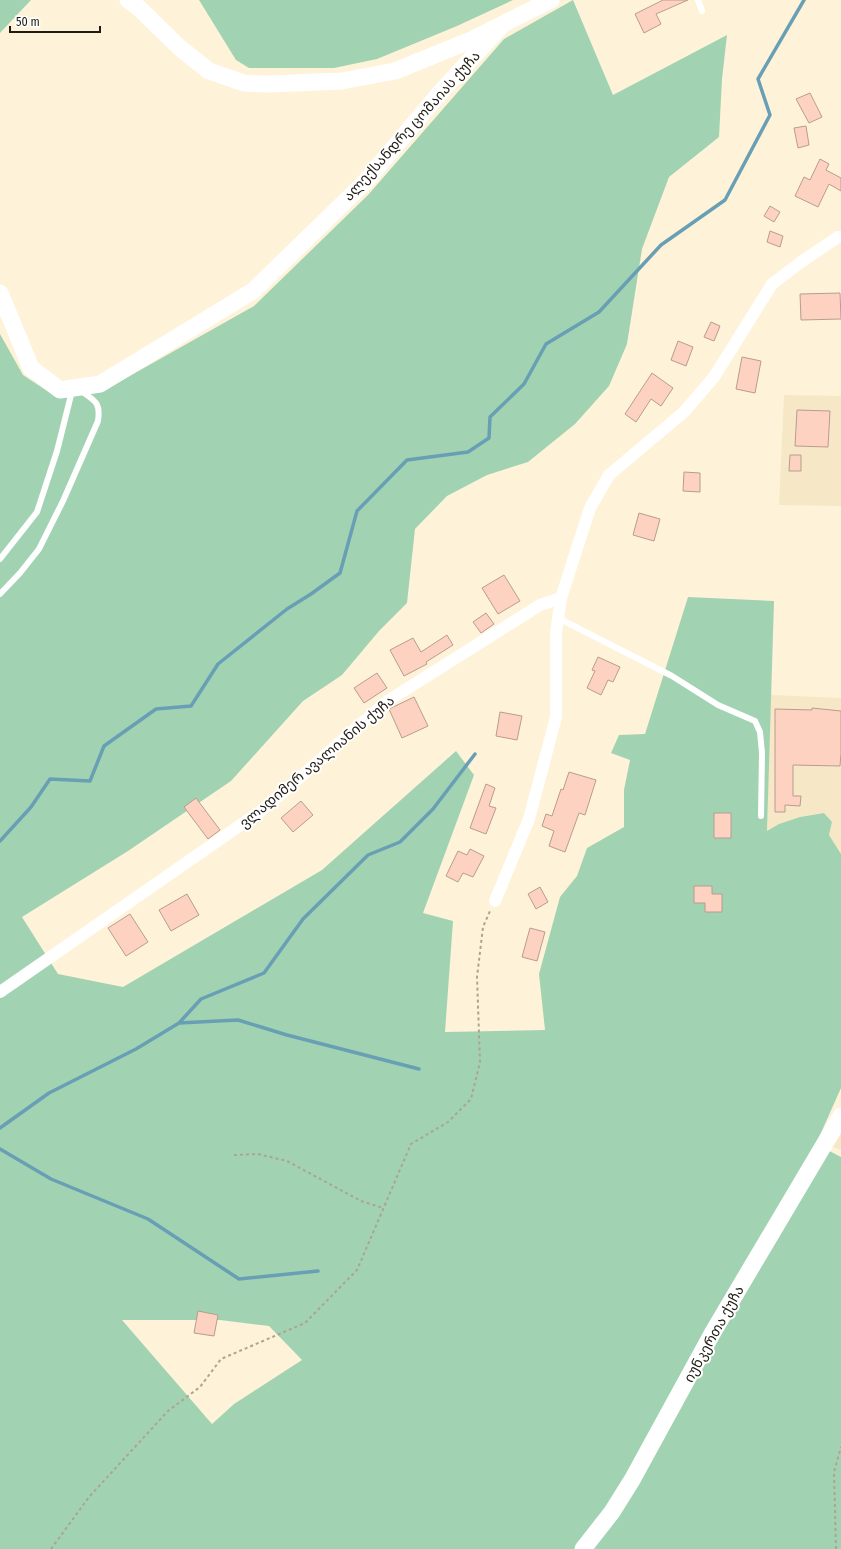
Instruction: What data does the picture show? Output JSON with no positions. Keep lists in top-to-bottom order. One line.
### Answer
{"streets":{"main road":["ალექსანდრე ცომაიას ქუჩა","იუნკერთა ქუჩა"],"street":["ვლადიმერ ავალიანის ქუჩა"]},"scale_bar":"50 m"}
